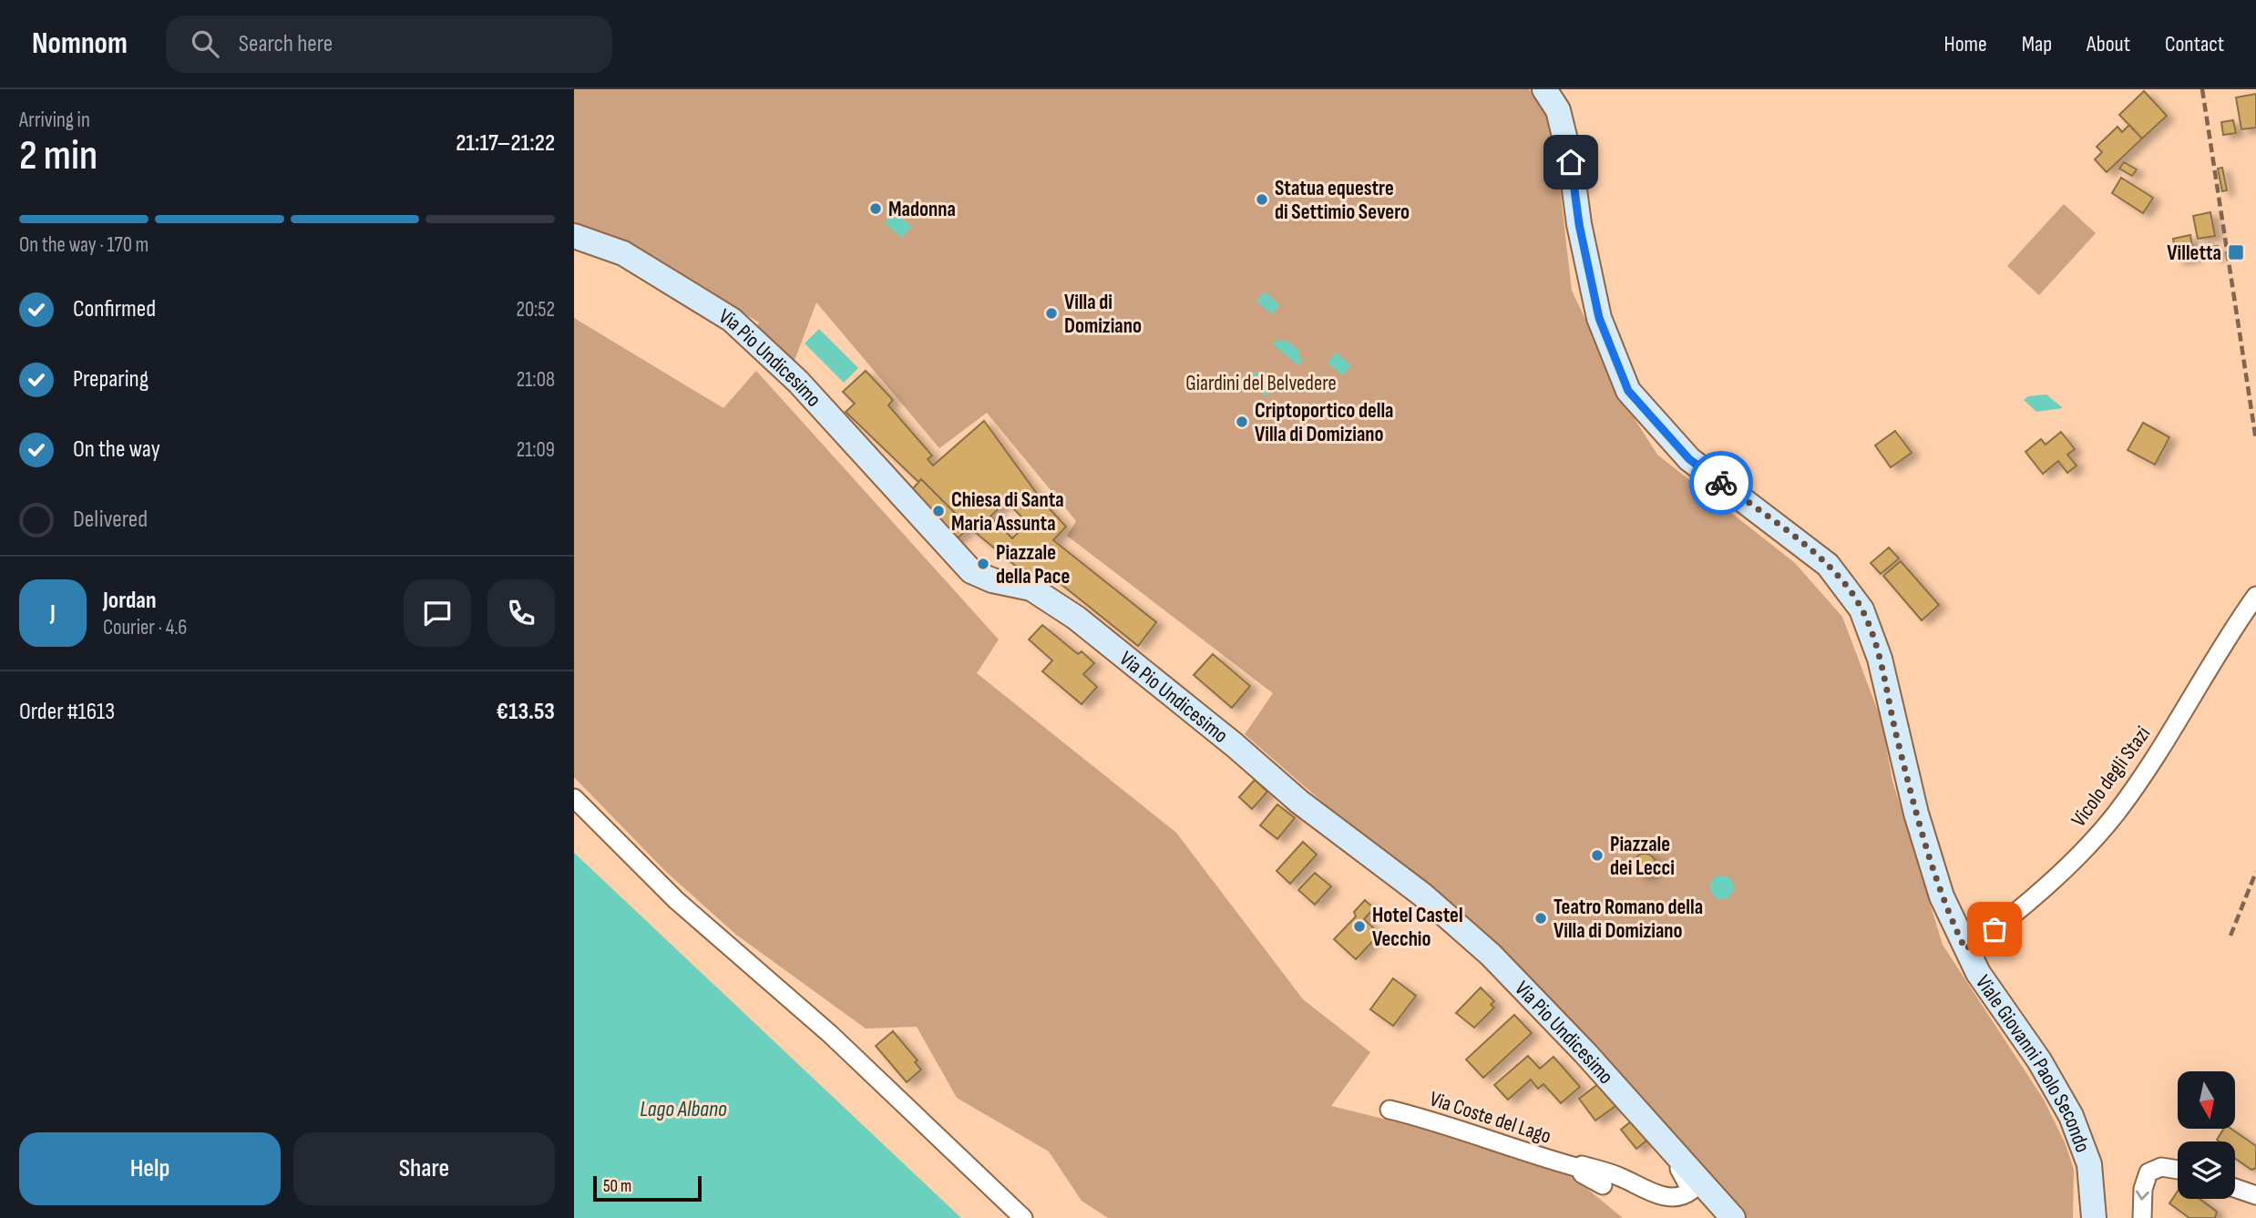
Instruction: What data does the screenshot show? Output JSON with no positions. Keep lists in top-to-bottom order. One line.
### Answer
{"streets":{"street":["Via Pio Undicesimo","Vicolo degli Stazi","Viale Giovanni Paolo Secondo","Via Coste del Lago"]},"crossings":[["Via Pio Undicesimo","Via Coste del Lago"],["Vicolo degli Stazi","Viale Giovanni Paolo Secondo"]],"water":["Lago Albano"],"parks":["Giardini del Belvedere"],"places":{"other":["Statua equestre di Settimio Severo","Madonna","Villa di Domiziano","Criptoportico della Villa di Domiziano","Chiesa di Santa Maria Assunta","Piazzale della Pace","Piazzale dei Lecci","Teatro Romano della Villa di Domiziano","Hotel Castel Vecchio"],"transit":["Villetta"]},"scale_bar":"50 m","north":"bottom","page":{"header":"Nomnom","search":"Search here","nav":["Home","Map","About","Contact"],"heading":["2 min","Arriving in","21:17–21:22"],"panel":["Jordan","Courier · 4.6","Order #1613","€13.53"],"bar":"On the way · 170 m","list":[["Confirmed","20:52"],["Preparing","21:08"],["On the way","21:09"],"Delivered"],"round":"J","buttons":["Help","Share"],"scale":"50 m"}}
